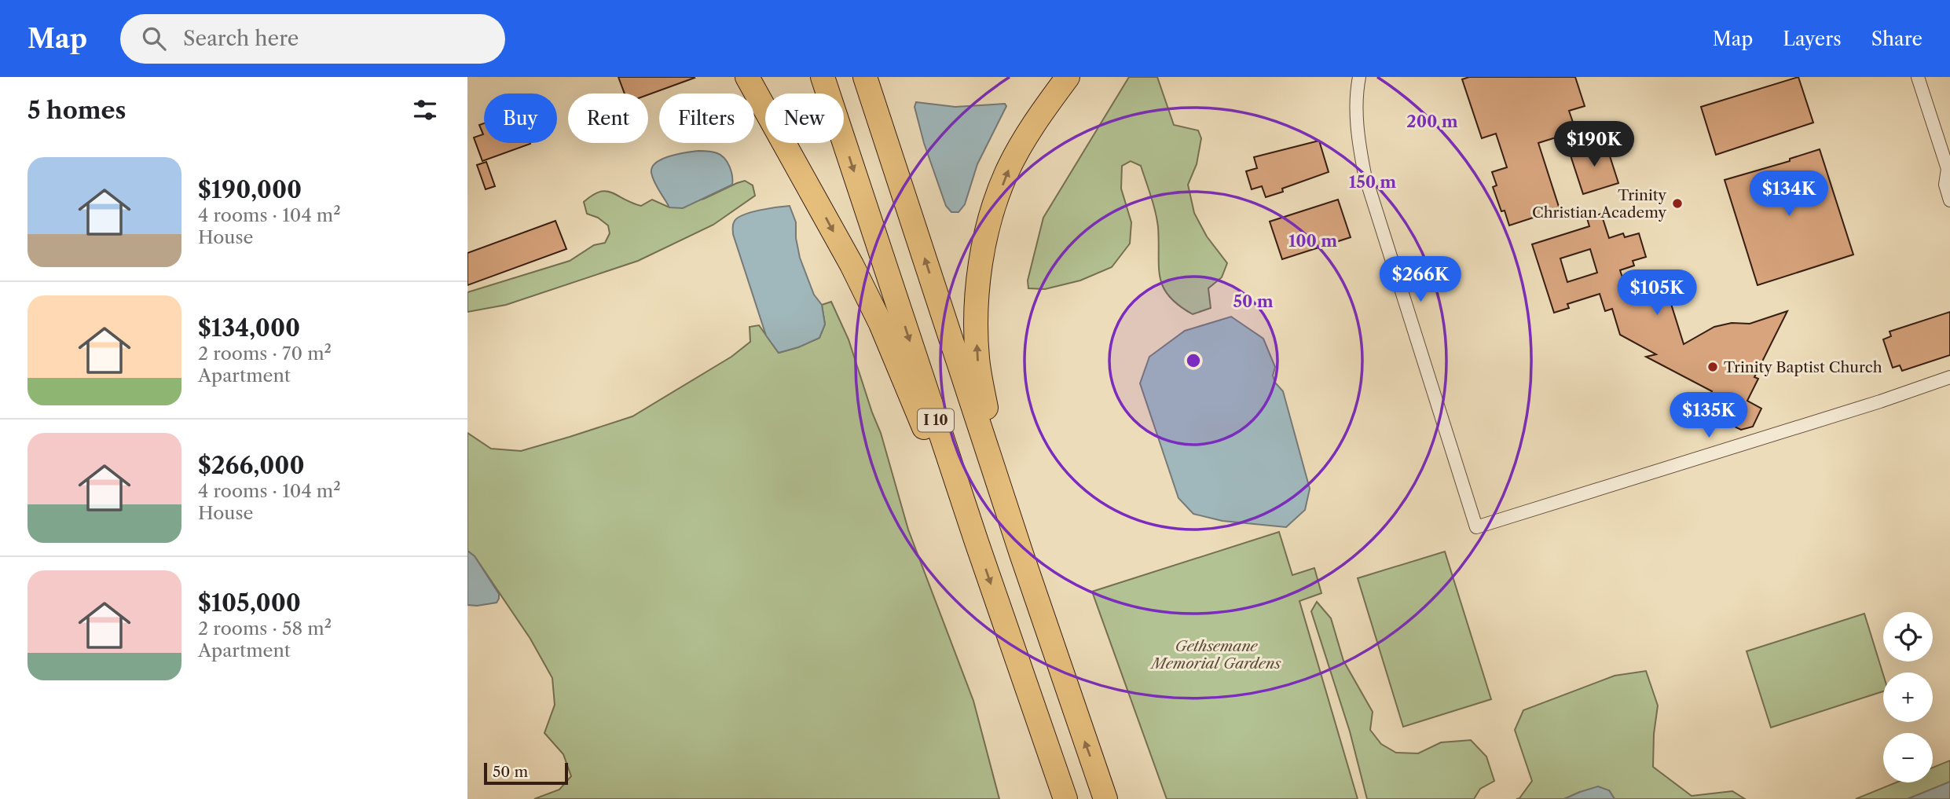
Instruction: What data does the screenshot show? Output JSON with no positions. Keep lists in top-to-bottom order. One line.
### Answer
{"streets":{"highway":["I 10"]},"parks":["Gethsemane Memorial Gardens"],"places":["Trinity Christian Academy","Trinity Baptist Church"],"scale_bar":"50 m","page":{"header":"Map","search":"Search here","nav":["Map","Layers","Share"],"heading":"5 homes","chip":["Buy","Rent","Filters","New"],"price":["$190K","$134K","$266K","$105K","$135K"],"list":[{"name":"$190,000","note":"4 rooms · 104 m² · House"},{"name":"$134,000","note":"2 rooms · 70 m² · Apartment"},{"name":"$266,000","note":"4 rooms · 104 m² · House"},{"name":"$105,000","note":"2 rooms · 58 m² · Apartment"}],"map_buttons":["+","−"],"scale":"50 m"},"rings":["200 m","150 m","100 m","50 m"]}
